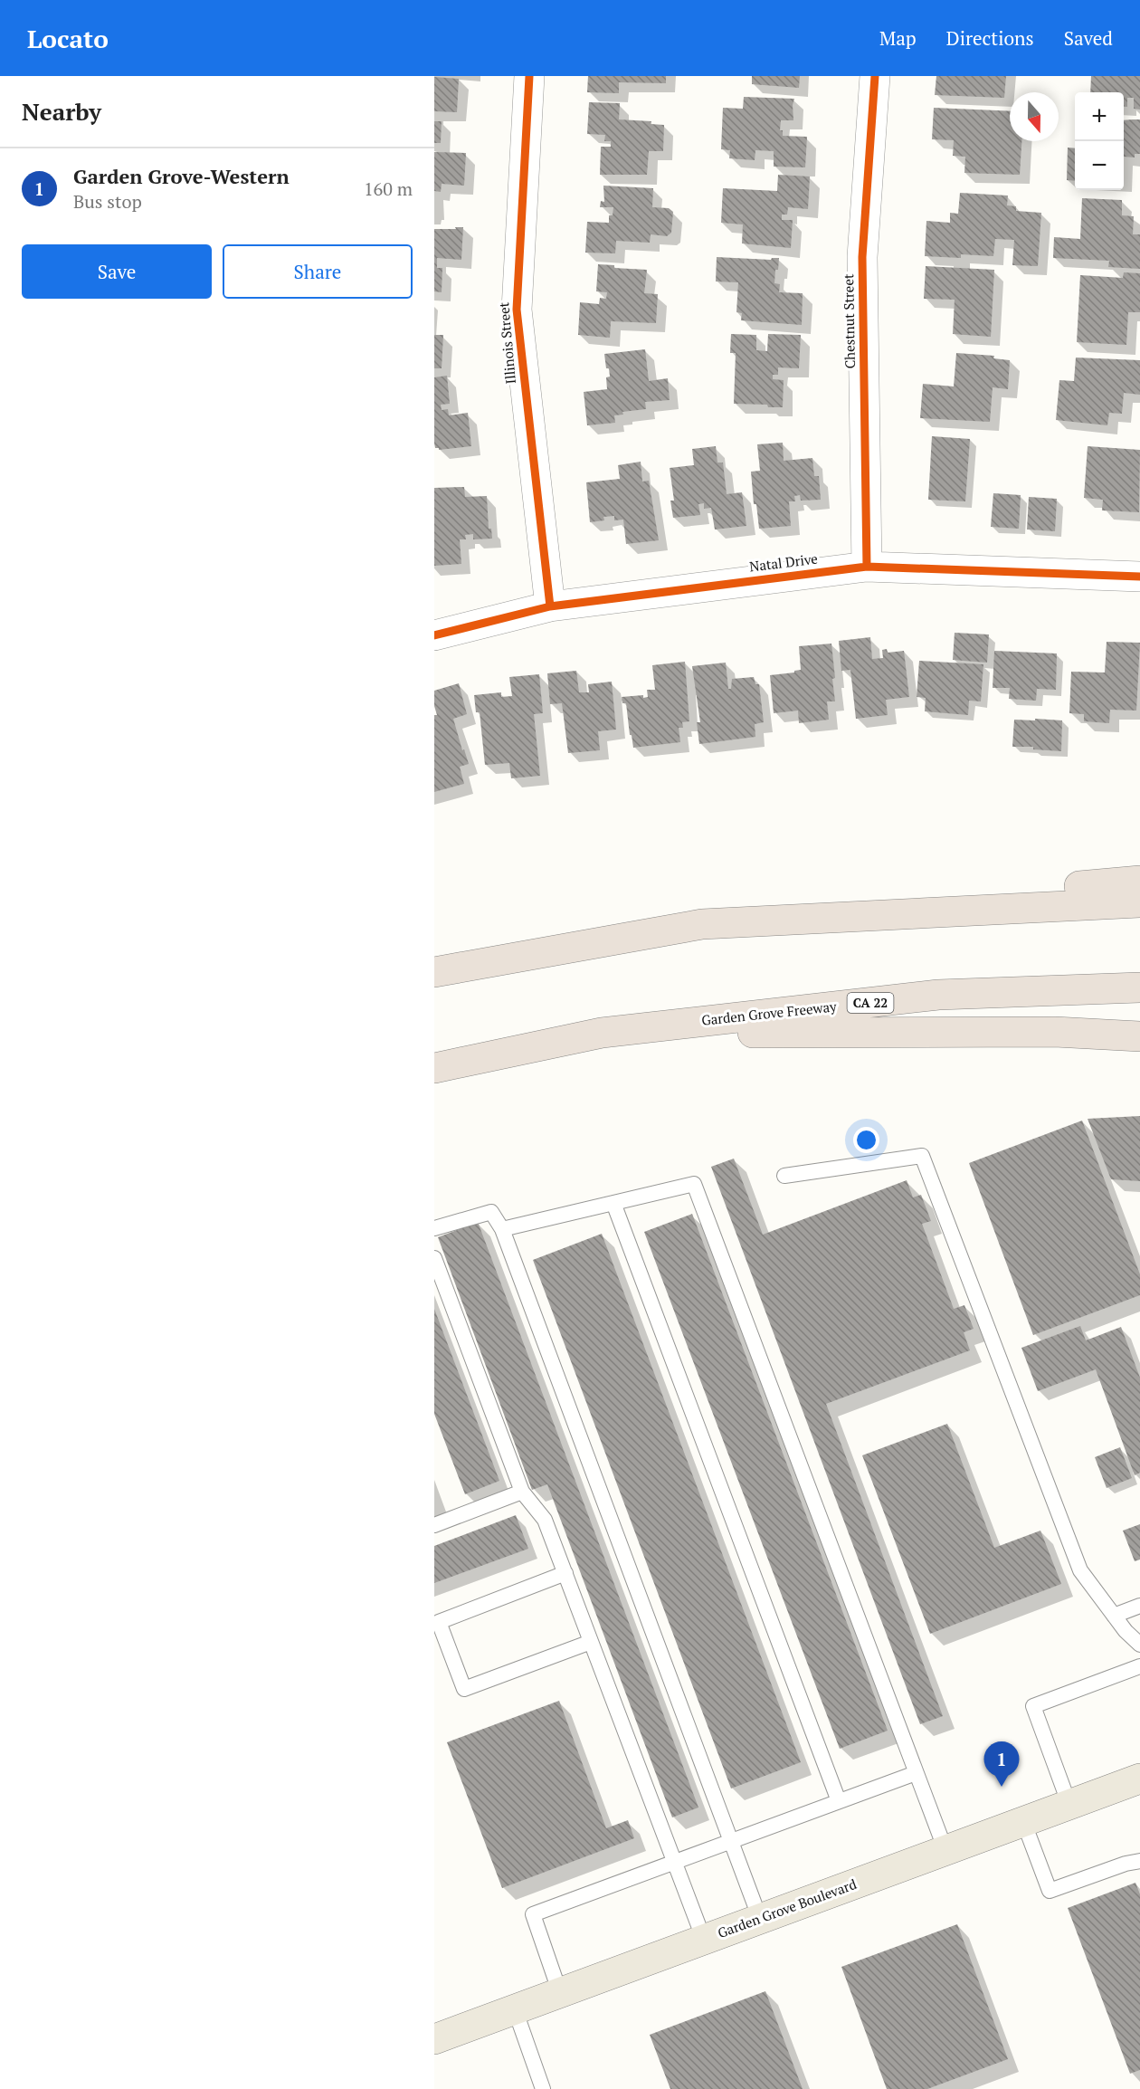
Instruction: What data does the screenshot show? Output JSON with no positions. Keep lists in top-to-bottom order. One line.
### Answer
{"streets":{"highway":["CA 22","Garden Grove Freeway"],"main road":["Garden Grove Boulevard"],"street":["Chestnut Street","Illinois Street","Natal Drive"]},"crossings":[["Chestnut Street","Natal Drive"],["Illinois Street","Natal Drive"]],"north":"bottom","page":{"header":"Locato","nav":["Map","Directions","Saved"],"heading":"Nearby","map_buttons":["+","−"],"list":[{"mark":"1","name":"Garden Grove-Western","note":"Bus stop","value":"160 m"}],"buttons":["Save","Share"],"pins":"1"}}
